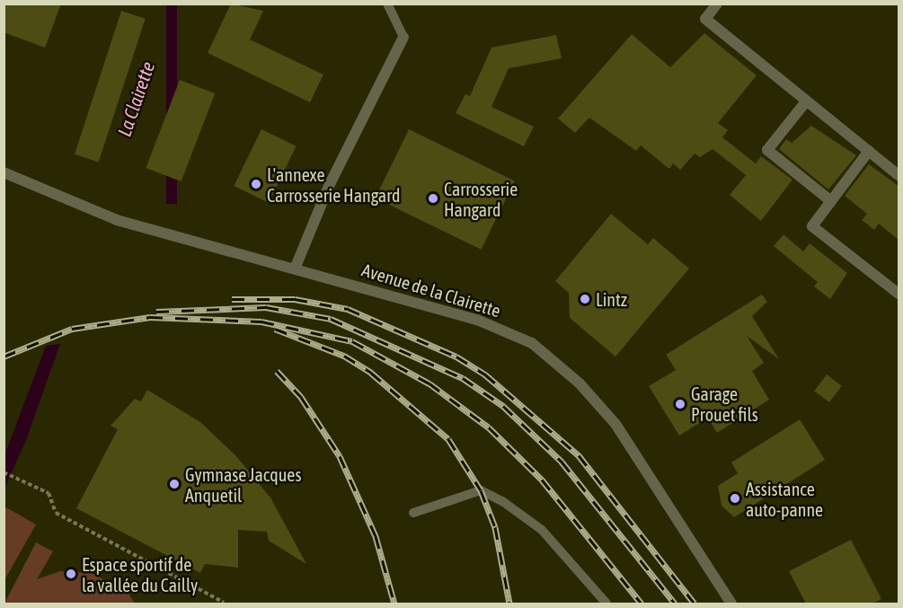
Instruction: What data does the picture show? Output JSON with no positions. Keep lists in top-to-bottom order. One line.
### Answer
{"streets":{"street":["Avenue de la Clairette"]},"water":["La Clairette"],"places":["L'annexe Carrosserie Hangard","Carrosserie Hangard","Lintz","Garage Prouet fils","Gymnase Jacques Anquetil","Assistance auto-panne","Espace sportif de la vallée du Cailly"]}
